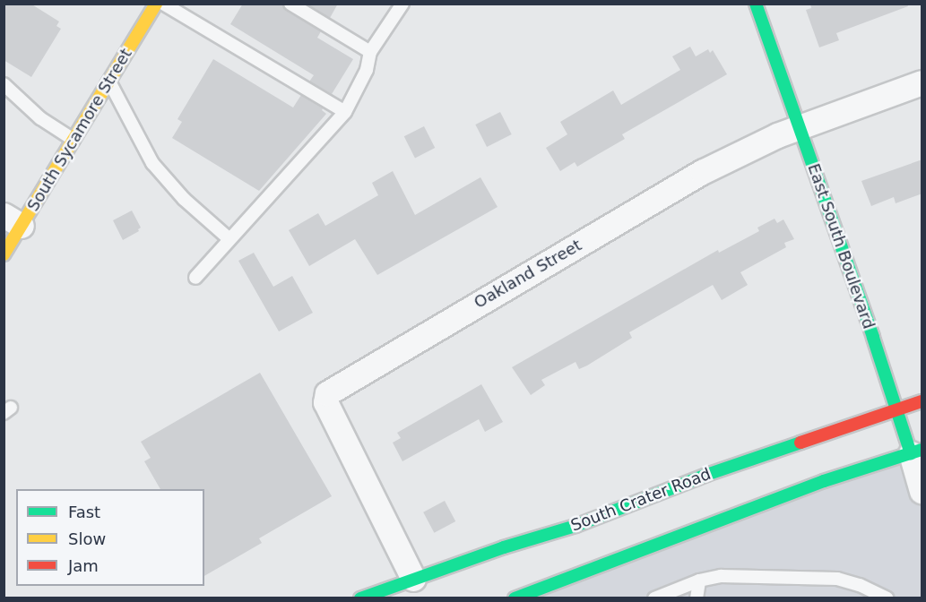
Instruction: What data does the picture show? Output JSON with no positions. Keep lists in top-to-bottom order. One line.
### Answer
{"streets":{"main road":["South Sycamore Street","East South Boulevard","South Crater Road"],"street":["Oakland Street"]},"crossings":[["East South Boulevard","Oakland Street"],["East South Boulevard","South Crater Road"],["Oakland Street","South Crater Road"]],"legend":["Fast","Slow","Jam"]}
